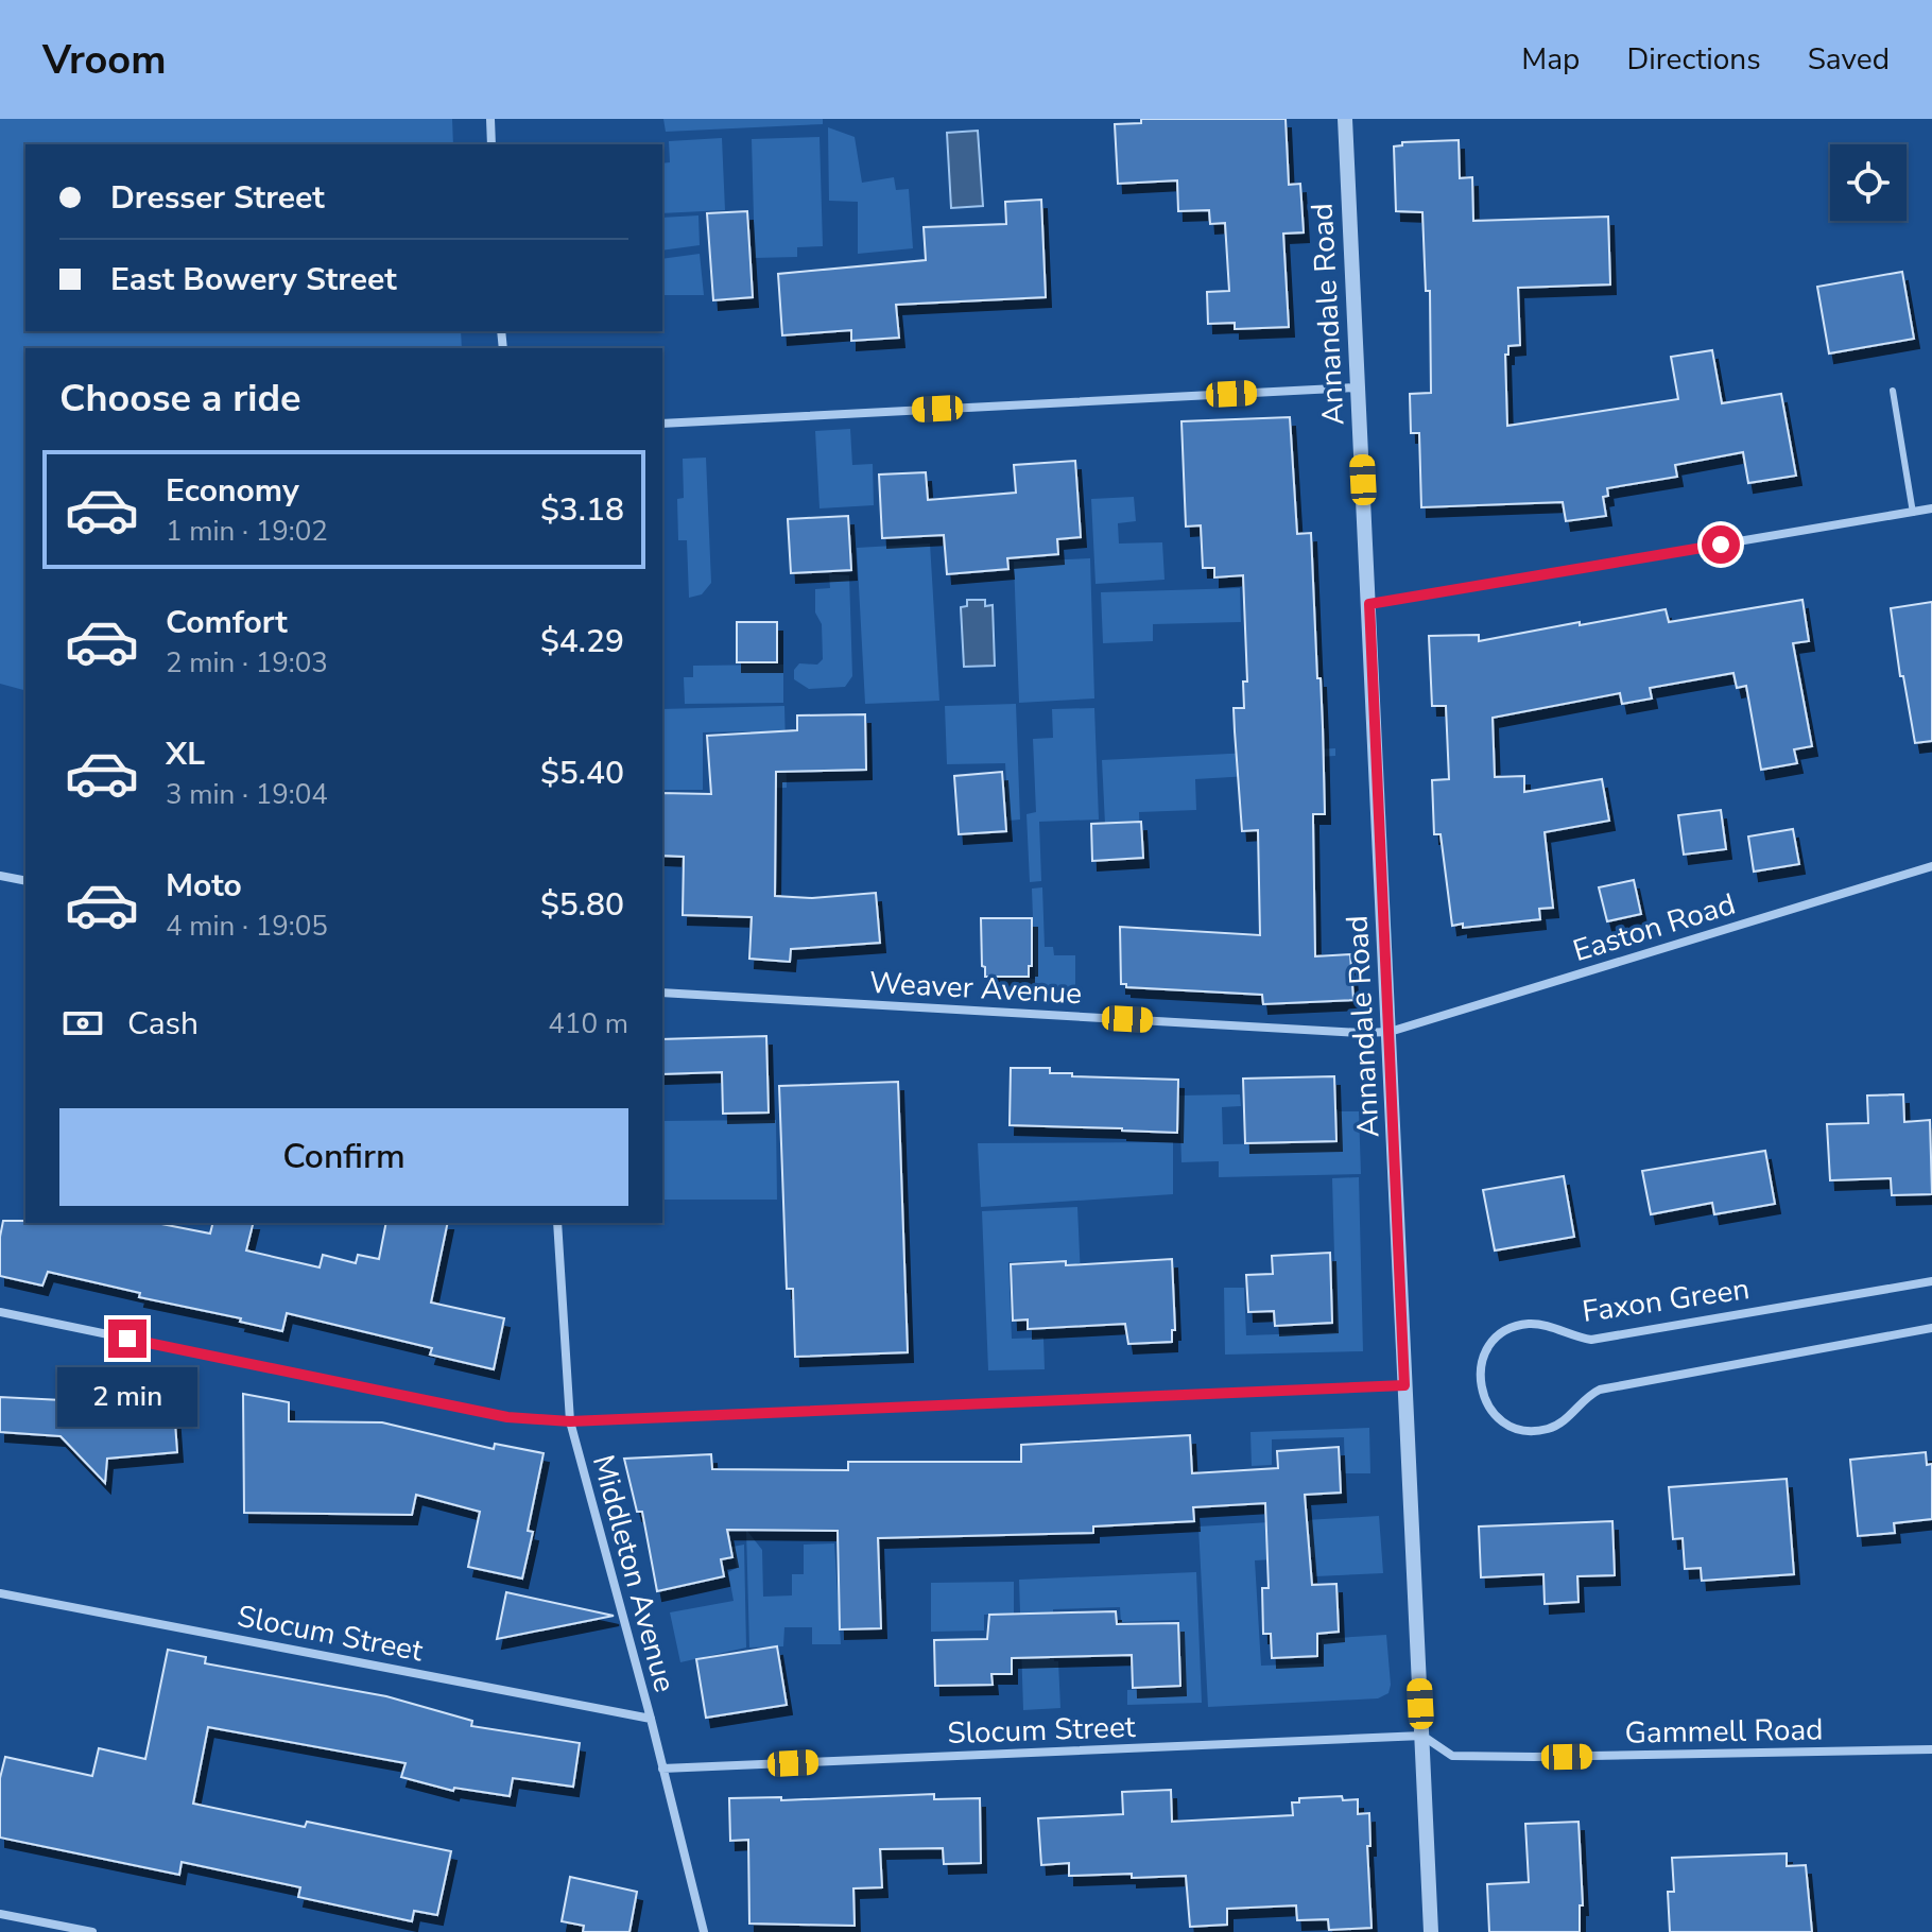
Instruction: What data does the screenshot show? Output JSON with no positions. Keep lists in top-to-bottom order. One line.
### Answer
{"streets":{"street":["Annandale Road","Easton Road","Weaver Avenue","Faxon Green","Middleton Avenue","Slocum Street","Gammell Road"]},"crossings":[["Annandale Road","Easton Road"],["Annandale Road","Weaver Avenue"],["Annandale Road","Slocum Street"],["Annandale Road","Gammell Road"],["Easton Road","Weaver Avenue"],["Middleton Avenue","Slocum Street"],["Slocum Street","Gammell Road"]],"page":{"header":"Vroom","nav":["Map","Directions","Saved"],"banner":["Dresser Street","East Bowery Street"],"heading":"Choose a ride","list":[{"name":"Economy","note":"1 min · 19:02","value":"$3.18"},{"name":"Comfort","note":"2 min · 19:03","value":"$4.29"},{"name":"XL","note":"3 min · 19:04","value":"$5.40"},{"name":"Moto","note":"4 min · 19:05","value":"$5.80"}],"pay":["Cash","410 m"],"buttons":"Confirm","bubble":"2 min"}}
